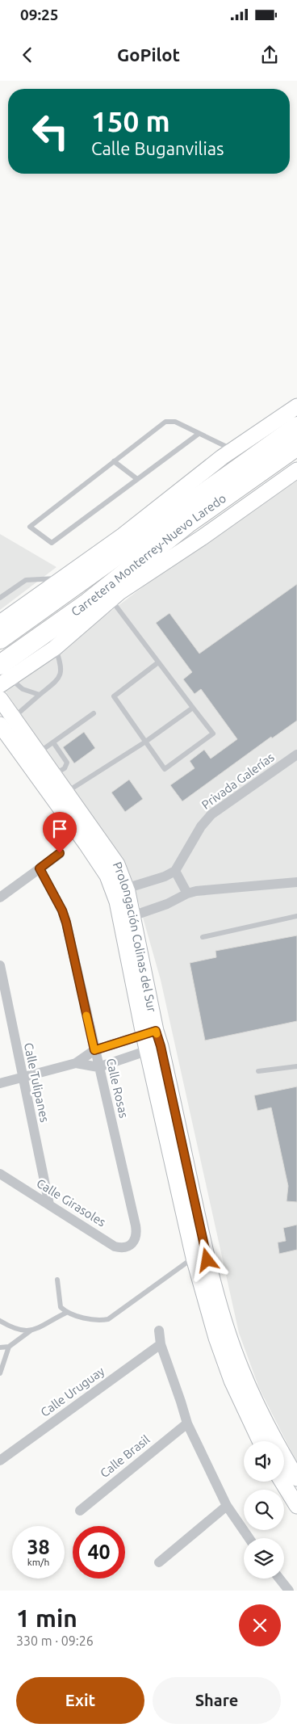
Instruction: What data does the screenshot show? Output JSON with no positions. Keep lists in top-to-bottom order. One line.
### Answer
{"streets":{"highway":["Carretera Monterrey-Nuevo Laredo"],"street":["Privada Galerías","Prolongación Colinas del Sur","Calle Tulipanes","Calle Rosas","Calle Girasoles","Calle Uruguay","Calle Brasil"]},"crossings":[["Calle Tulipanes","Calle Girasoles"],["Calle Rosas","Calle Girasoles"]],"page":{"status":"09:25","header":"GoPilot","turn":["150 m","Calle Buganvilias"],"speed":"38 km/h","limit":"40","heading":["1 min","330 m · 09:26"],"buttons":["Exit","Share"]}}
